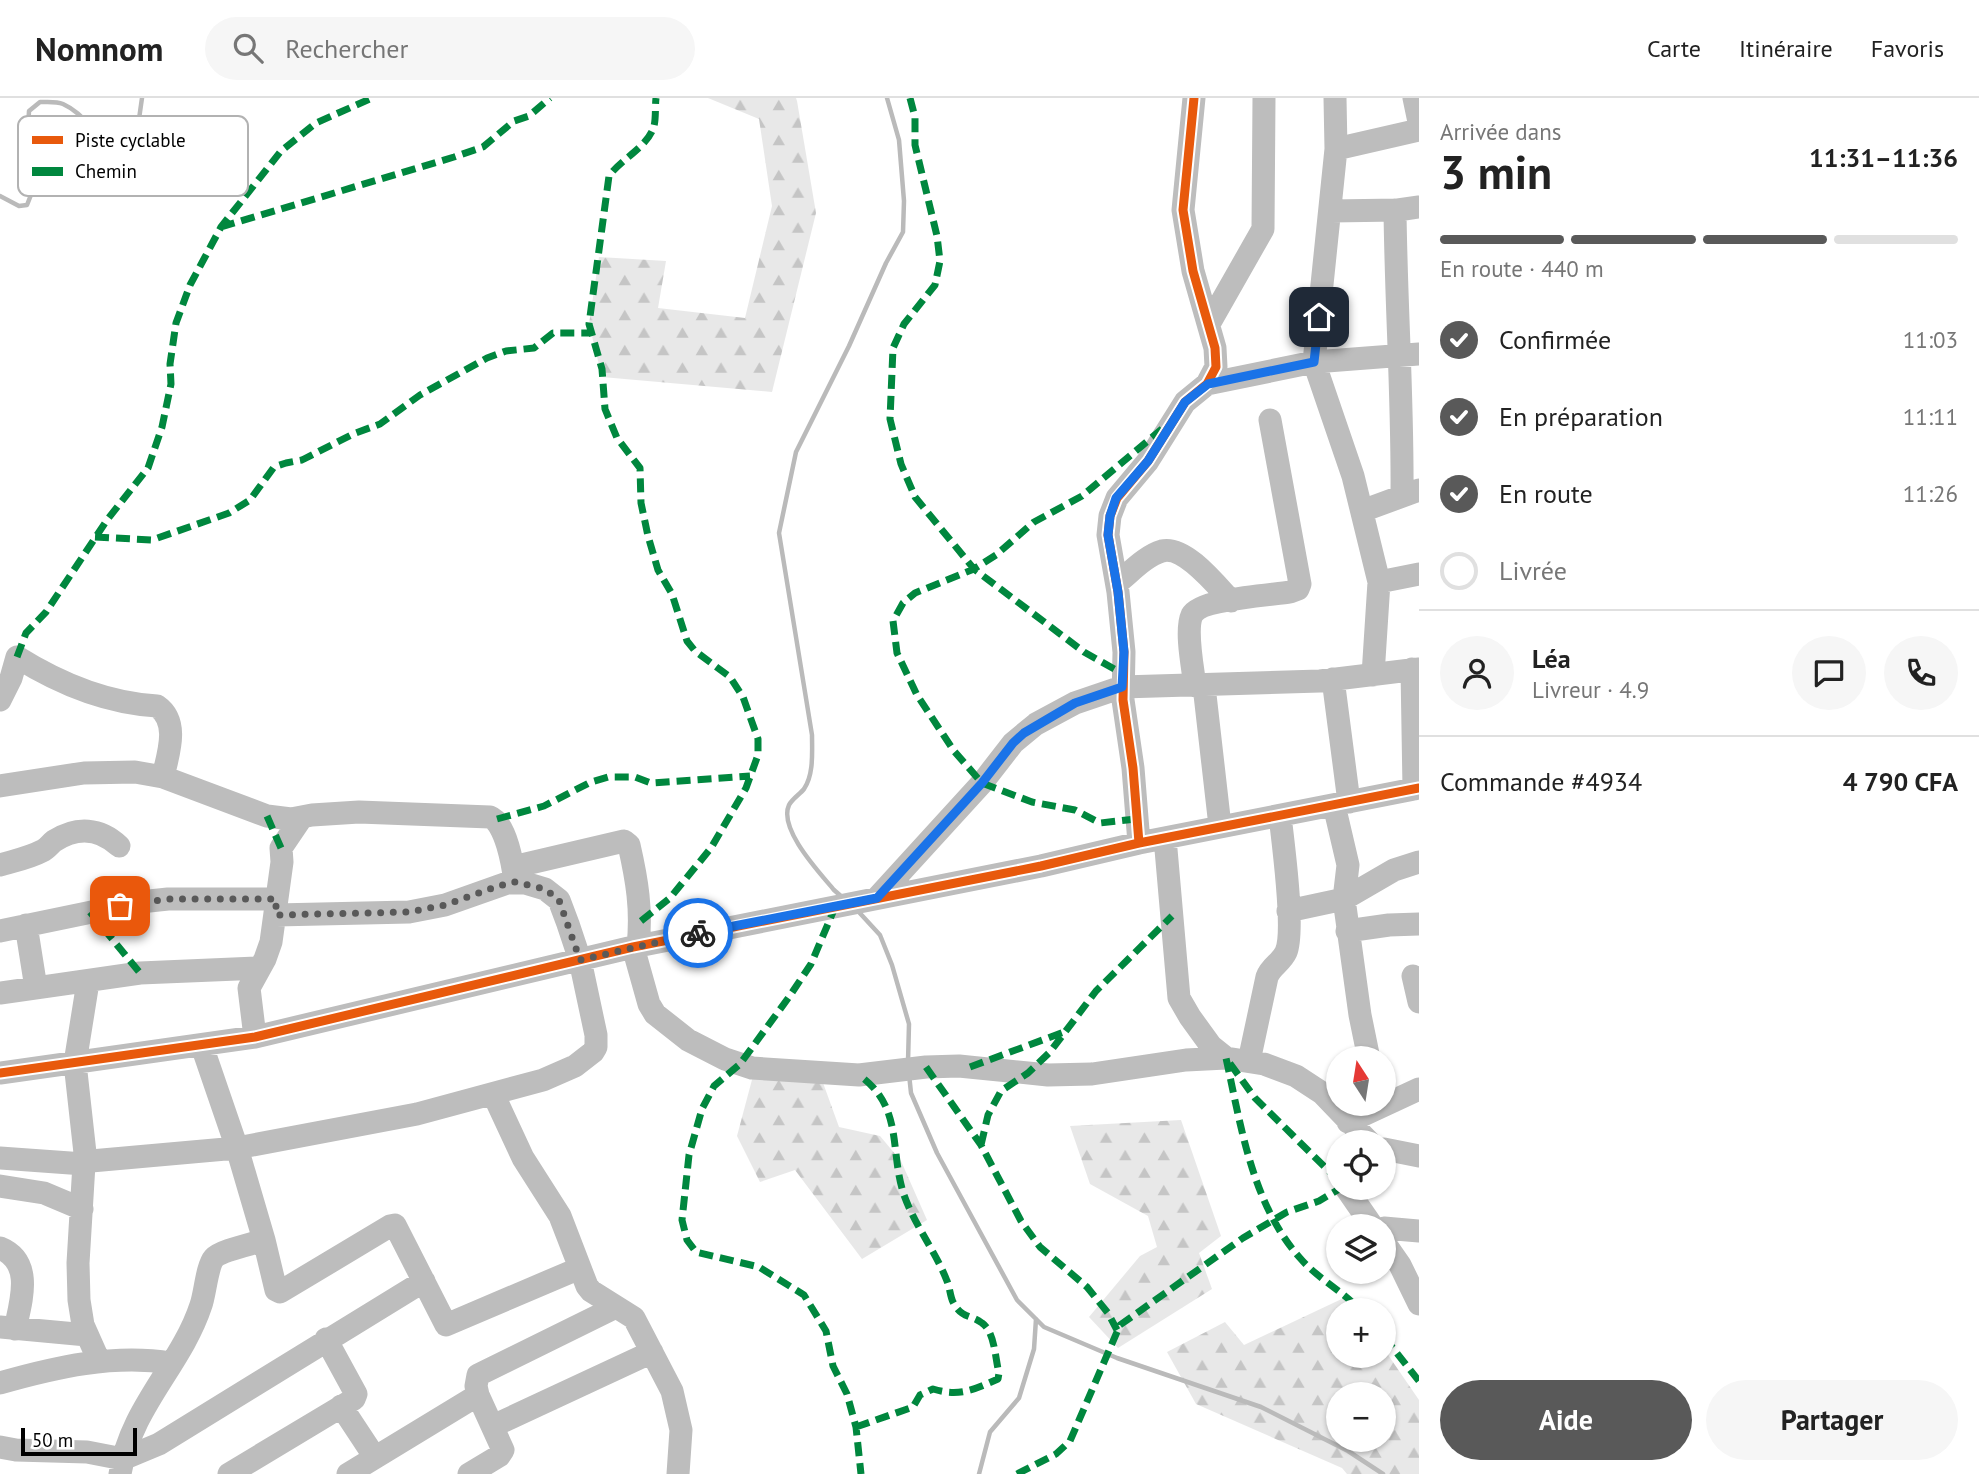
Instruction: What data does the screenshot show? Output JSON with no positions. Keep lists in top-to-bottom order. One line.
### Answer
{"legend":["Piste cyclable","Chemin"],"scale_bar":"50 m","north":"top","page":{"header":"Nomnom","search":"Rechercher","nav":["Carte","Itinéraire","Favoris"],"heading":["3 min","Arrivée dans","11:31–11:36"],"panel":["Léa","Livreur · 4.9","Commande #4934","4 790 CFA"],"bar":"En route · 440 m","list":[["Confirmée","11:03"],["En préparation","11:11"],["En route","11:26"],"Livrée"],"map_buttons":["+","−"],"buttons":["Aide","Partager"],"scale":"50 m"}}
